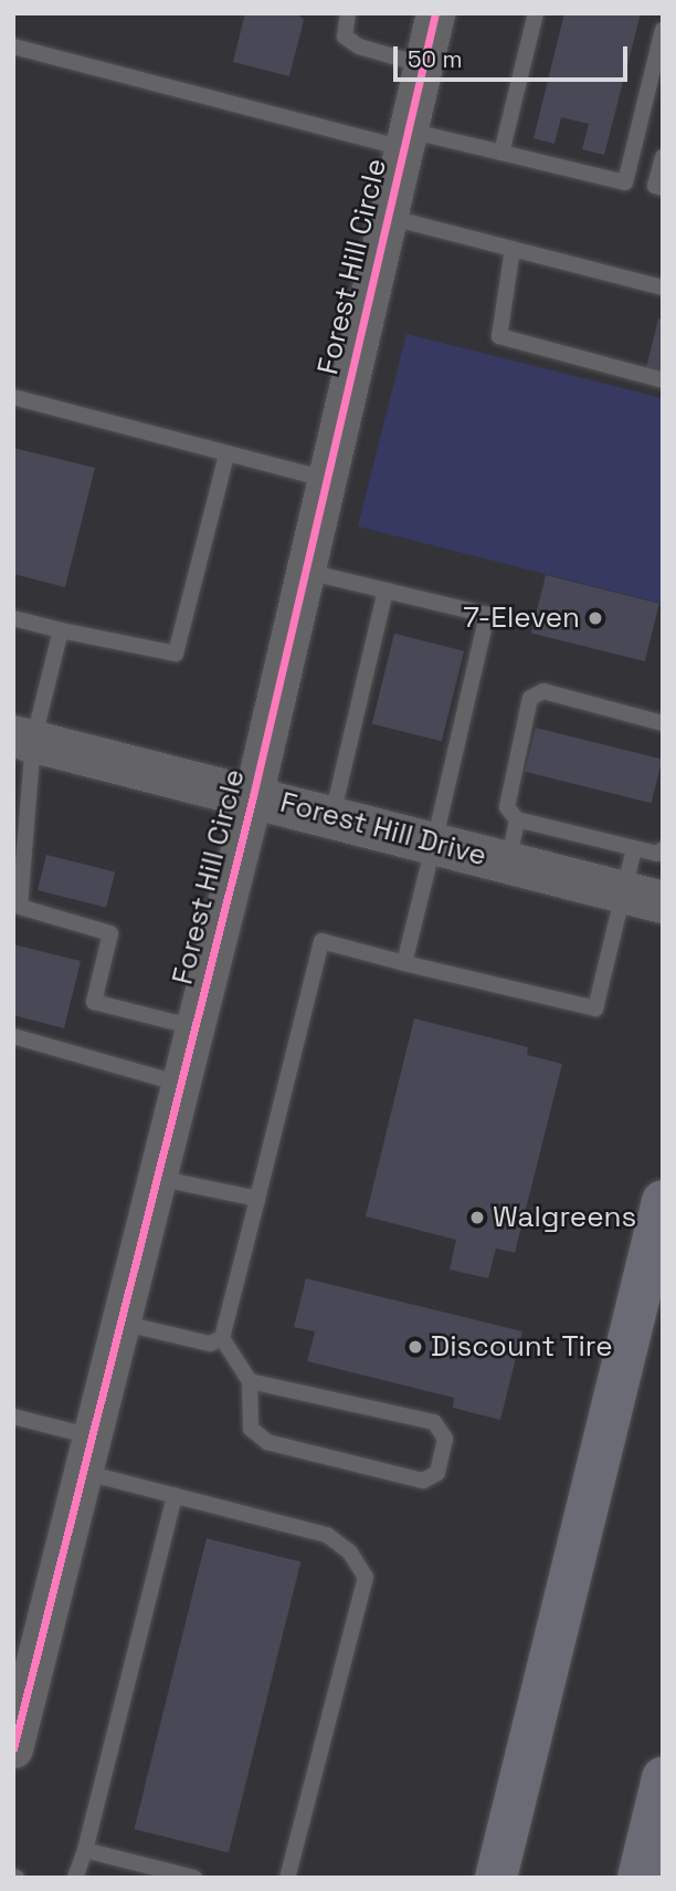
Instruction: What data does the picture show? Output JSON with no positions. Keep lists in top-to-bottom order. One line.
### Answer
{"streets":{"main road":["Forest Hill Drive"],"street":["Forest Hill Circle"]},"crossings":[["Forest Hill Circle","Forest Hill Drive"]],"places":["7-Eleven","Walgreens","Discount Tire"],"scale_bar":"50 m"}
